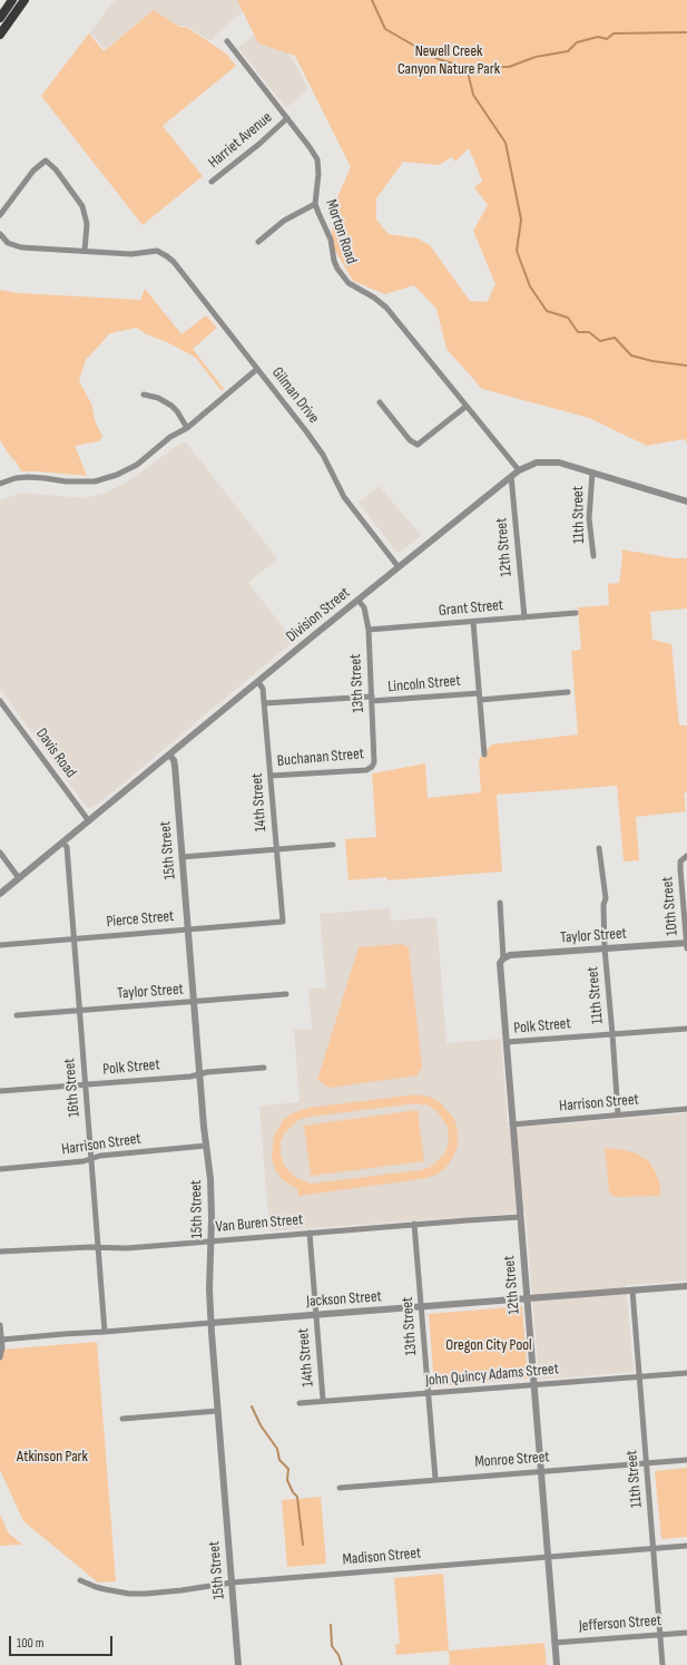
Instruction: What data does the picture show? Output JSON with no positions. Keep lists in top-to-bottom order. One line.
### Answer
{"streets":{"street":["Harriet Avenue","Morton Road","Gilman Drive","11th Street","12th Street","Grant Street","Division Street","13th Street","Lincoln Street","Davis Road","Buchanan Street","14th Street","15th Street","10th Street","Pierce Street","Taylor Street","Polk Street","16th Street","Harrison Street","Van Buren Street","Jackson Street","John Quincy Adams Street","Monroe Street","Madison Street","Jefferson Street"]},"crossings":[["Harriet Avenue","Morton Road"],["Morton Road","Division Street"],["Gilman Drive","Division Street"],["11th Street","Division Street"],["11th Street","Taylor Street"],["11th Street","Polk Street"],["11th Street","Harrison Street"],["11th Street","Jackson Street"],["11th Street","John Quincy Adams Street"],["11th Street","Monroe Street"],["11th Street","Madison Street"],["11th Street","Jefferson Street"],["12th Street","Grant Street"],["12th Street","Division Street"],["12th Street","Taylor Street"],["12th Street","Polk Street"],["12th Street","Harrison Street"],["12th Street","Van Buren Street"],["12th Street","Jackson Street"],["12th Street","John Quincy Adams Street"],["12th Street","Monroe Street"],["12th Street","Madison Street"],["12th Street","Jefferson Street"],["Grant Street","13th Street"],["Division Street","13th Street"],["Division Street","Davis Road"],["Division Street","14th Street"],["Division Street","15th Street"],["Division Street","16th Street"],["13th Street","Lincoln Street"],["13th Street","Buchanan Street"],["13th Street","Van Buren Street"],["13th Street","Jackson Street"],["13th Street","John Quincy Adams Street"],["13th Street","Monroe Street"],["Lincoln Street","14th Street"],["Buchanan Street","14th Street"],["14th Street","Pierce Street"],["14th Street","Van Buren Street"],["14th Street","Jackson Street"],["14th Street","John Quincy Adams Street"],["15th Street","Pierce Street"],["15th Street","Taylor Street"],["15th Street","Polk Street"],["15th Street","Harrison Street"],["15th Street","Van Buren Street"],["15th Street","Jackson Street"],["15th Street","Madison Street"],["10th Street","Taylor Street"],["Pierce Street","16th Street"],["Taylor Street","16th Street"],["Polk Street","16th Street"],["16th Street","Harrison Street"],["16th Street","Van Buren Street"],["16th Street","Jackson Street"]],"parks":["Newell Creek Canyon Nature Park","Oregon City Pool","Atkinson Park"],"scale_bar":"100 m"}
